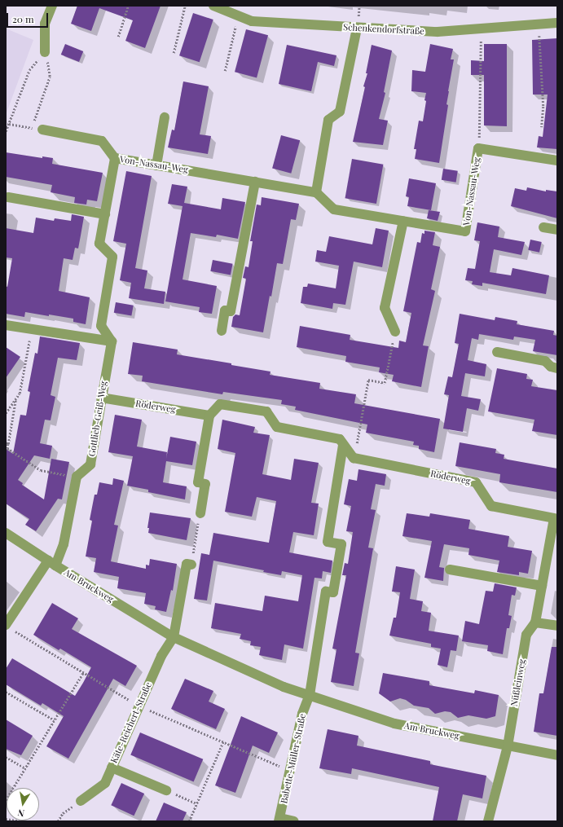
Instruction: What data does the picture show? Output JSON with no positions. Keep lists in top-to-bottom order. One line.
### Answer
{"streets":{"street":["Schenkendorfstraße","Von-Nassau-Weg","Röderweg","Gottlieb-Geiß-Weg","Am Bruckweg","Nüßleinweg","Käte-Reichert-Straße","Babette-Müller-Straße"]},"crossings":[["Röderweg","Gottlieb-Geiß-Weg"],["Röderweg","Nüßleinweg"],["Am Bruckweg","Nüßleinweg"],["Am Bruckweg","Käte-Reichert-Straße"],["Am Bruckweg","Babette-Müller-Straße"]],"scale_bar":"20 m","north":"bottom"}
